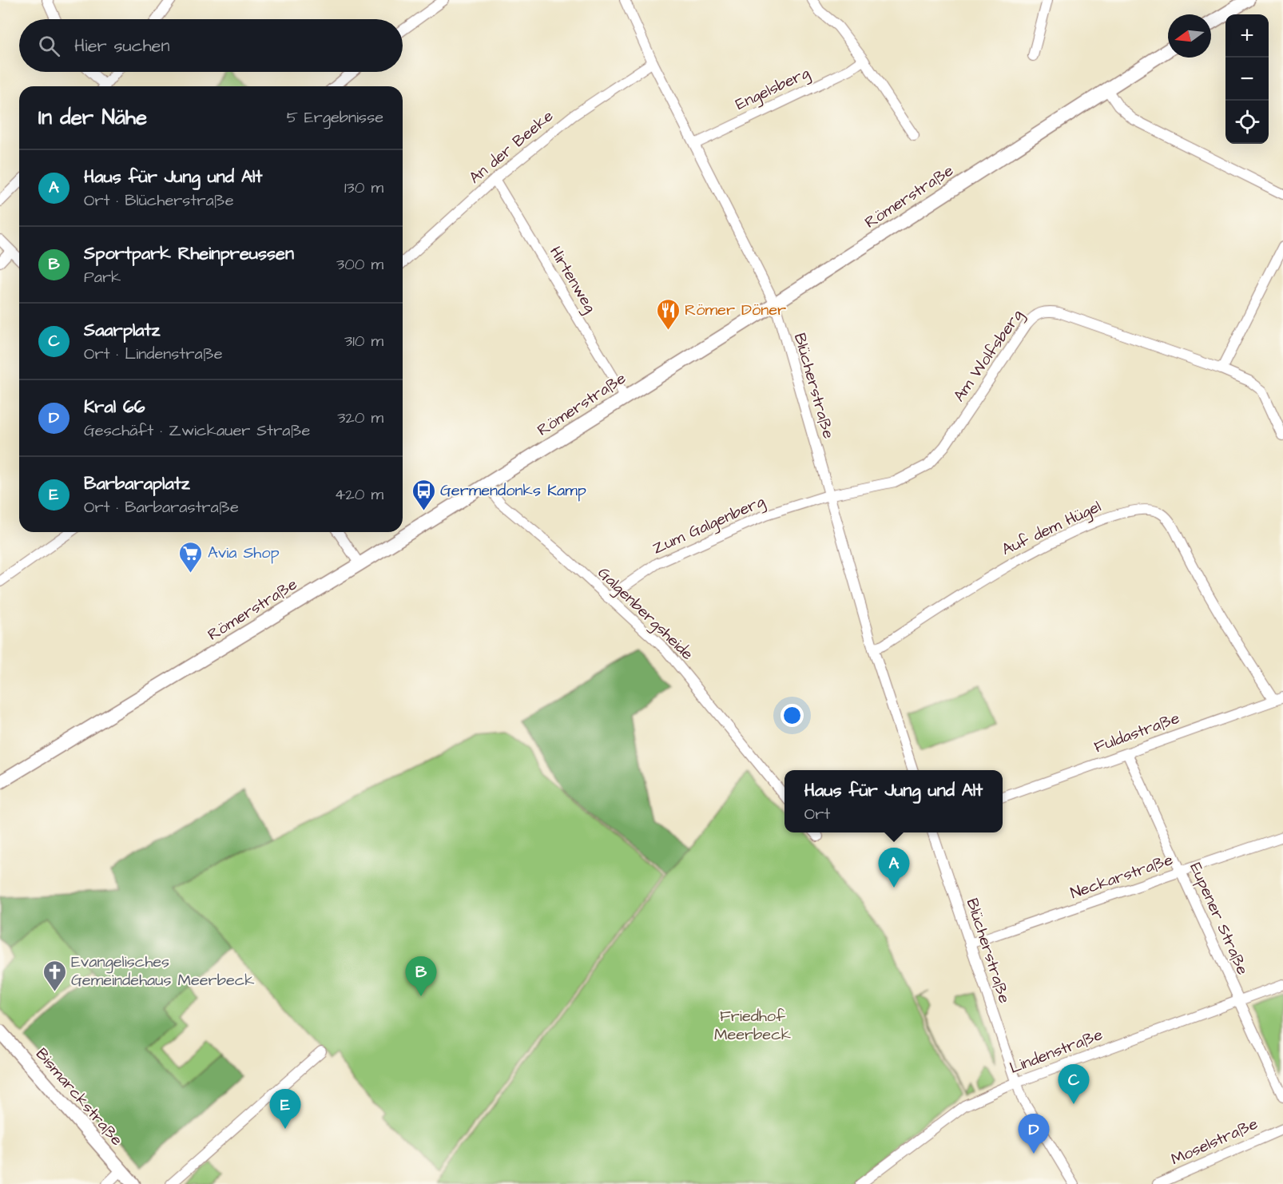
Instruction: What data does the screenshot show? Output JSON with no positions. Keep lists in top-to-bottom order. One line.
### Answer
{"streets":{"main road":["Römerstraße","Bismarckstraße"],"street":["Engelsberg","An der Beeke","Hirtenweg","Am Wolfsberg","Blücherstraße","Zum Galgenberg","Auf dem Hügel","Galgenbergsheide","Fuldastraße","Neckarstraße","Eupener Straße","Lindenstraße","Moselstraße"]},"crossings":[["Engelsberg","Blücherstraße"],["An der Beeke","Hirtenweg"],["An der Beeke","Blücherstraße"],["Römerstraße","Hirtenweg"],["Römerstraße","Blücherstraße"],["Römerstraße","Galgenbergsheide"],["Am Wolfsberg","Blücherstraße"],["Am Wolfsberg","Zum Galgenberg"],["Blücherstraße","Zum Galgenberg"],["Blücherstraße","Auf dem Hügel"],["Blücherstraße","Neckarstraße"],["Blücherstraße","Lindenstraße"],["Zum Galgenberg","Galgenbergsheide"],["Auf dem Hügel","Fuldastraße"],["Fuldastraße","Eupener Straße"],["Neckarstraße","Eupener Straße"],["Eupener Straße","Lindenstraße"]],"parks":["Friedhof Meerbeck"],"places":{"restaurant":["Römer Döner"],"bus stop":["Germendonks Kamp"],"supermarket":["Avia Shop"],"church":["Evangelisches Gemeindehaus Meerbeck"]},"north":"left","page":{"map_buttons":["+","−"],"search":"Hier suchen","heading":["In der Nähe","5 Ergebnisse"],"list":[{"mark":"A","name":"Haus für Jung und Alt","note":"Ort · Blücherstraße","value":"130 m"},{"mark":"B","name":"Sportpark Rheinpreussen","note":"Park","value":"300 m"},{"mark":"C","name":"Saarplatz","note":"Ort · Lindenstraße","value":"310 m"},{"mark":"D","name":"Kral 66","note":"Geschäft · Zwickauer Straße","value":"320 m"},{"mark":"E","name":"Barbaraplatz","note":"Ort · Barbarastraße","value":"420 m"}],"popup":["Haus für Jung und Alt","Ort"],"pins":["A","B","C","E","D"]}}
